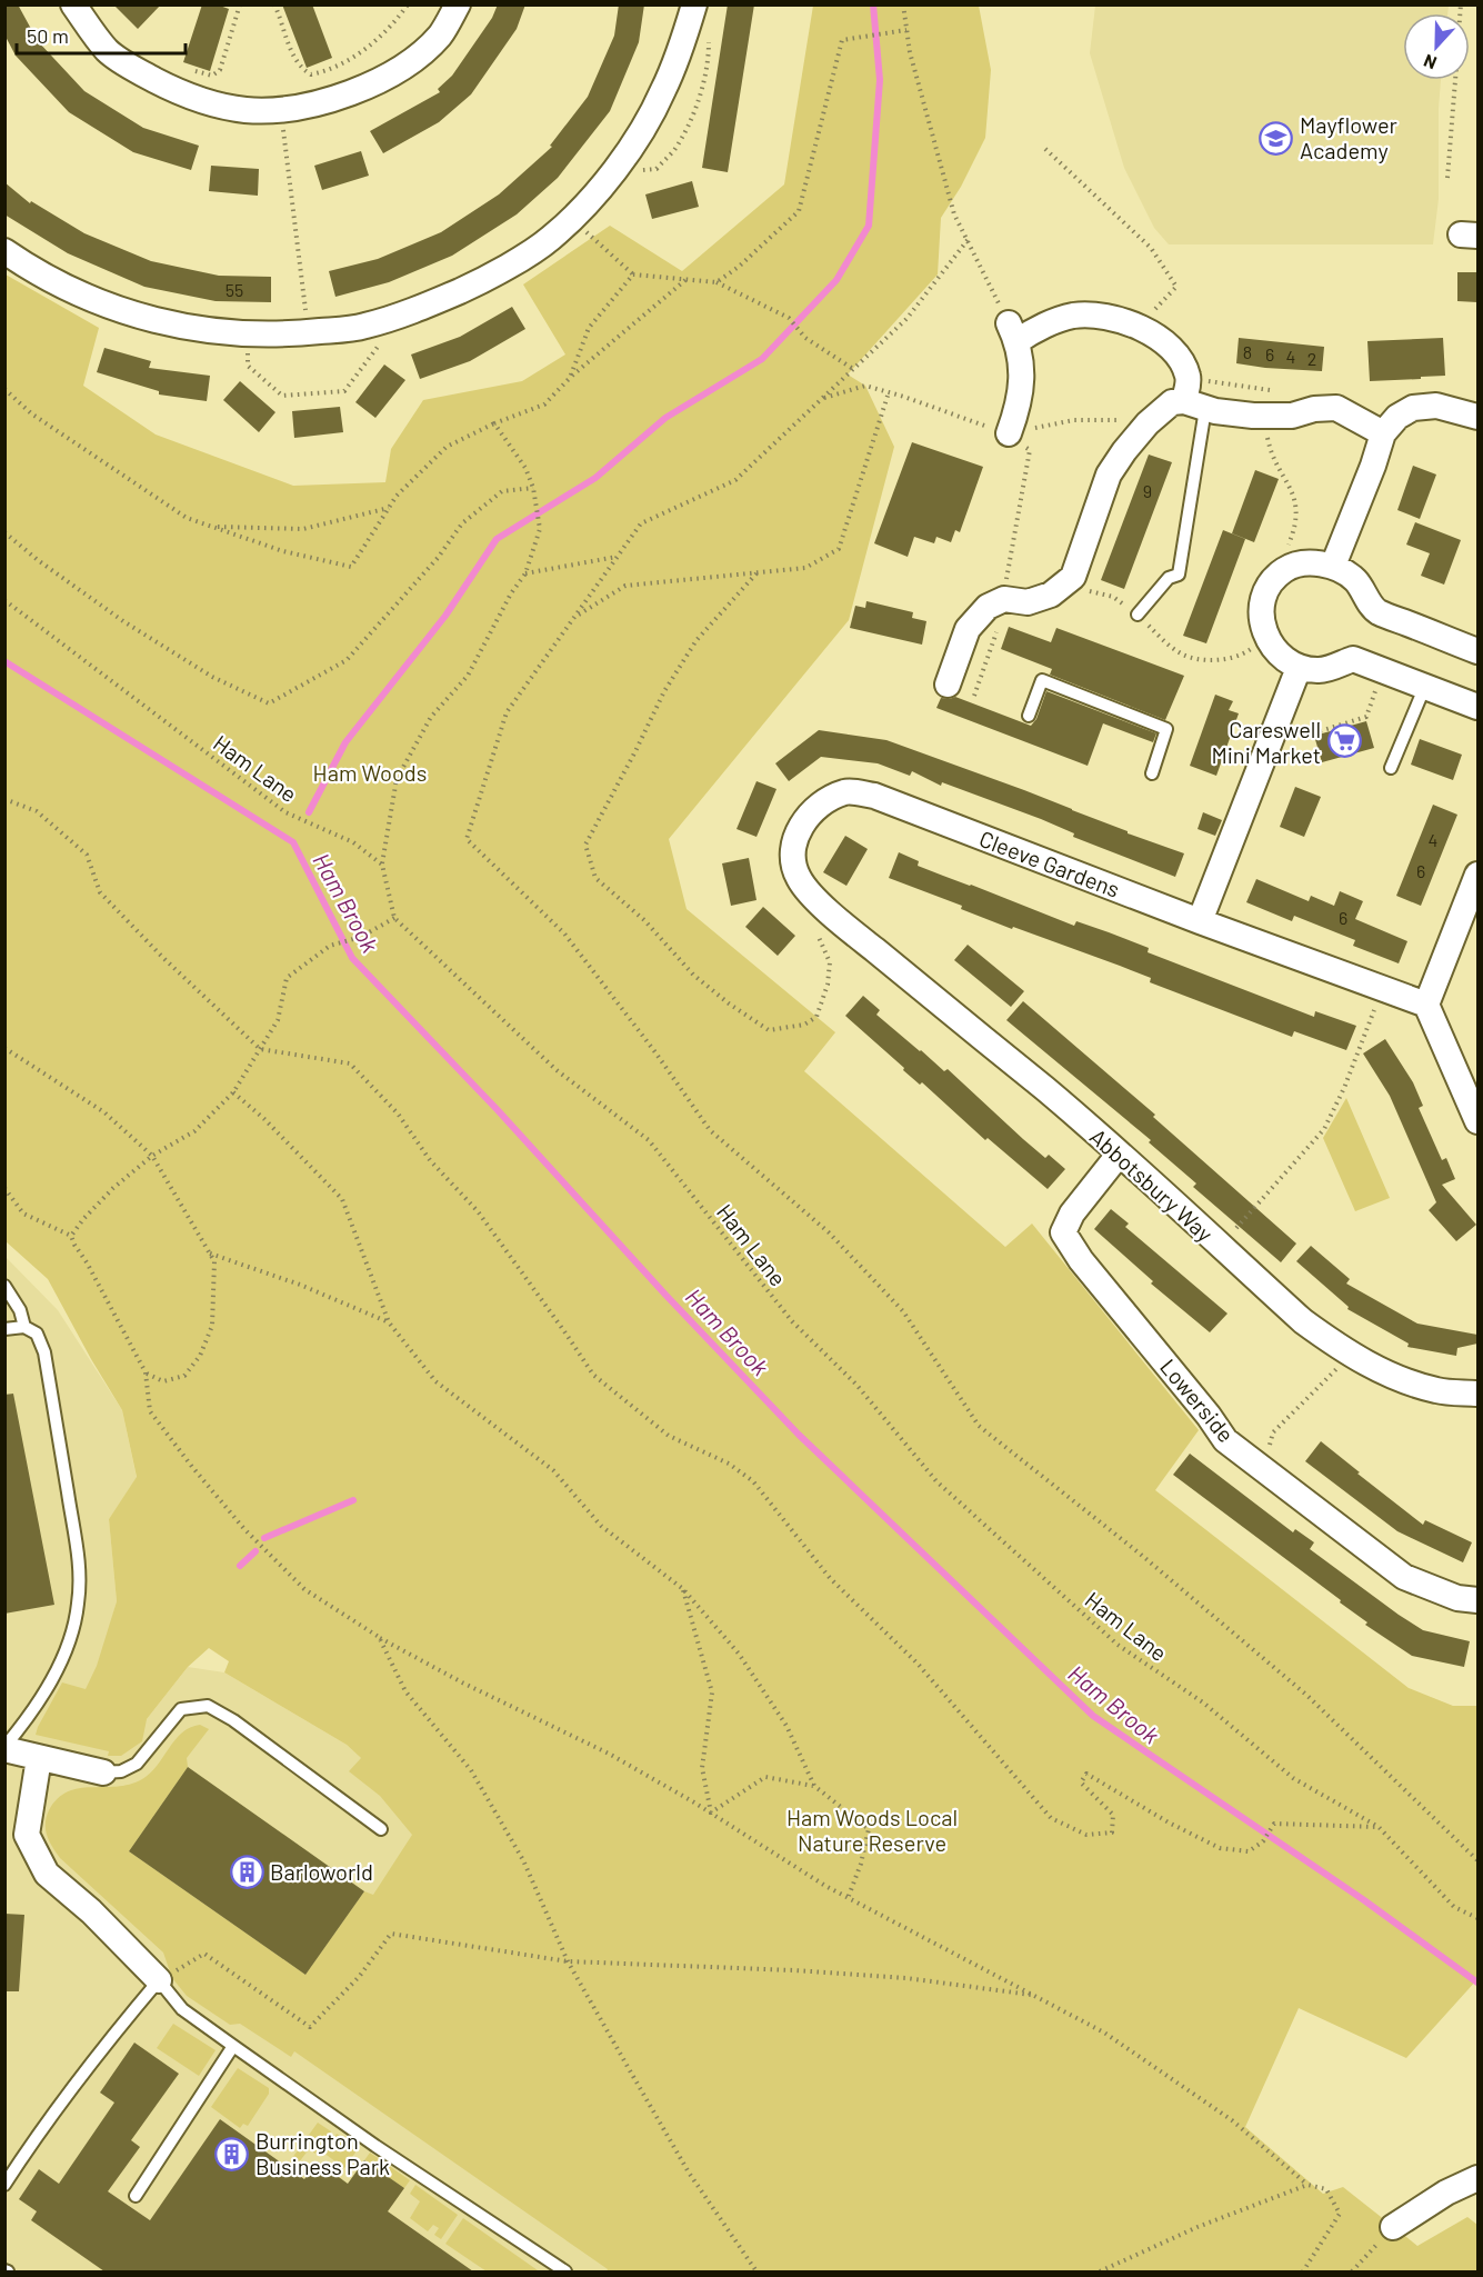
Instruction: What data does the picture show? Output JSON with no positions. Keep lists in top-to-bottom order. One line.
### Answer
{"streets":{"street":["Cleeve Gardens","Abbotsbury Way","Lowerside"],"path":["Ham Lane"]},"crossings":[["Cleeve Gardens","Abbotsbury Way"],["Abbotsbury Way","Lowerside"]],"water":["Ham Brook"],"parks":["Ham Woods","Ham Woods Local Nature Reserve"],"places":{"school or university":["Mayflower Academy"],"supermarket":["Careswell Mini Market"],"building":["Barloworld","Burrington Business Park"]},"house_numbers":["55","8","6","4","2","9","4","6","6"],"scale_bar":"50 m","north":"bottom"}
